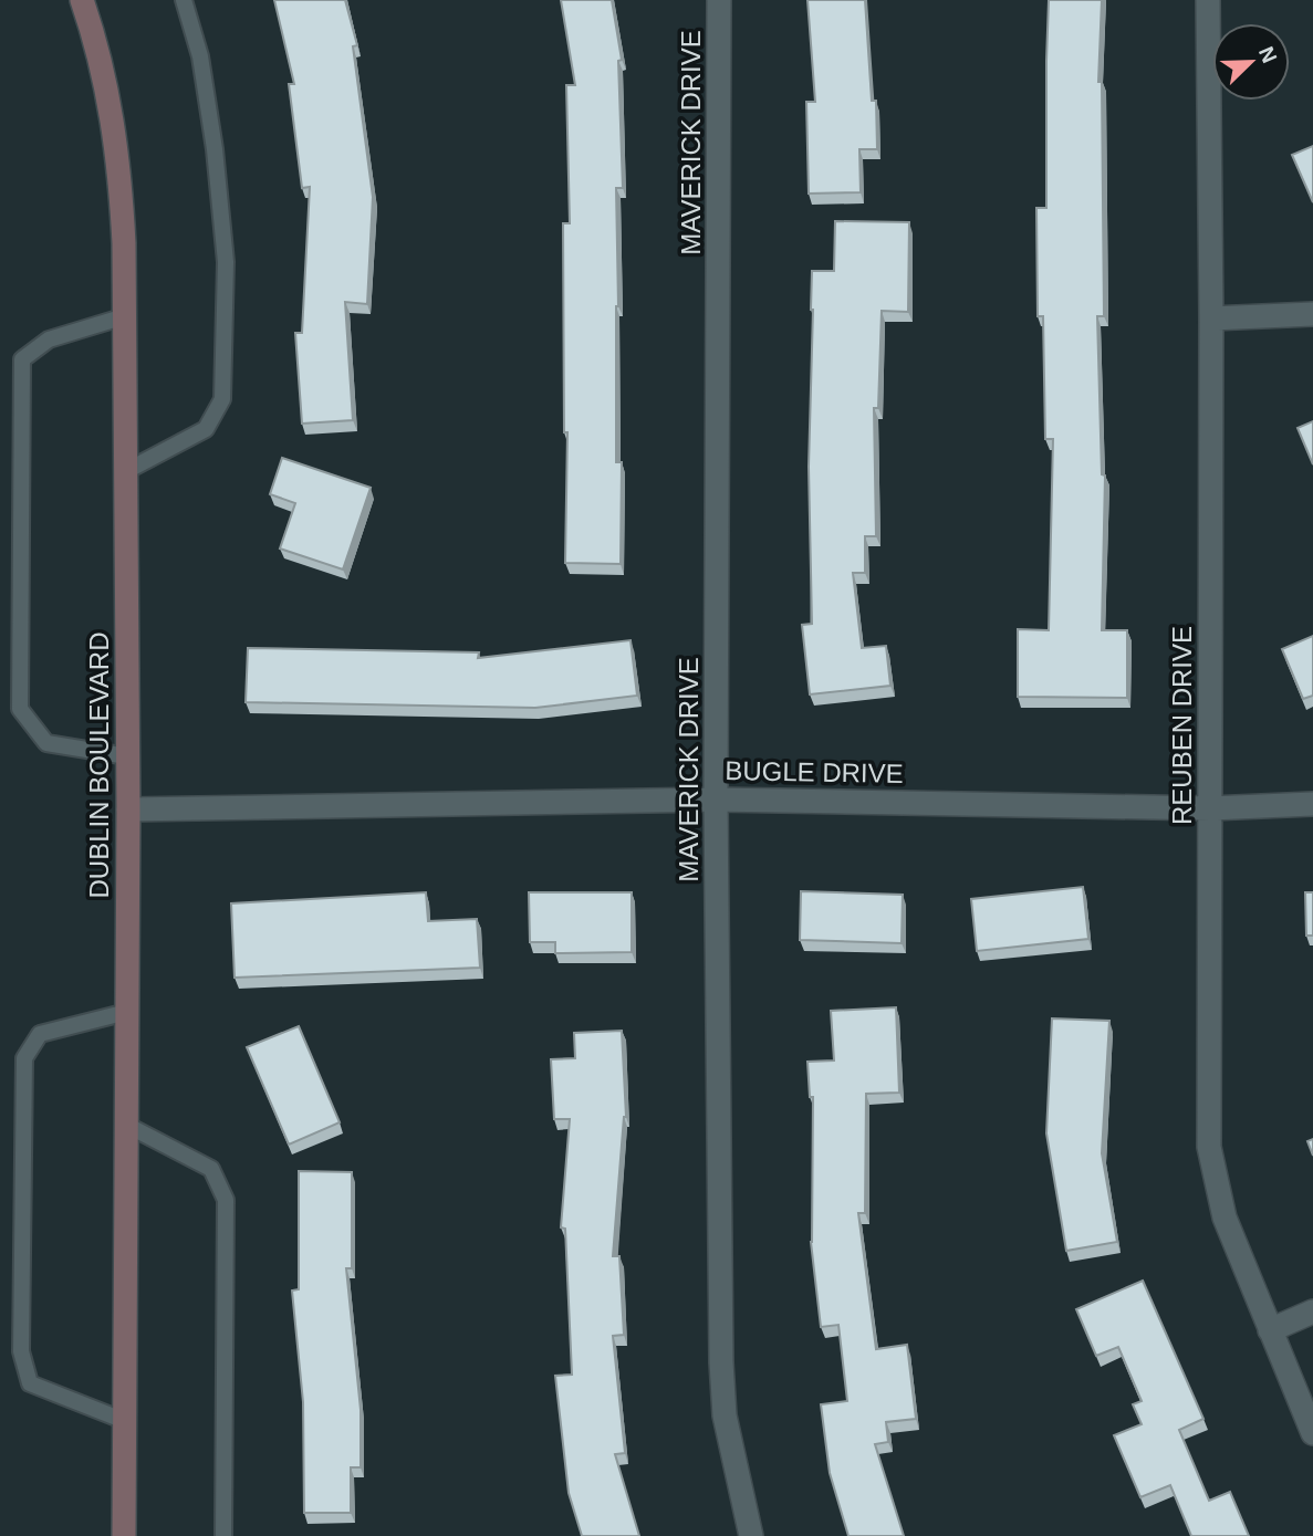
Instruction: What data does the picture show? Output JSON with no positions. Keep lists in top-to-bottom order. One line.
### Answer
{"streets":{"main road":["DUBLIN BOULEVARD"],"street":["MAVERICK DRIVE","REUBEN DRIVE","BUGLE DRIVE"]},"crossings":[["MAVERICK DRIVE","BUGLE DRIVE"],["REUBEN DRIVE","BUGLE DRIVE"],["DUBLIN BOULEVARD","BUGLE DRIVE"]],"north":"top right"}
